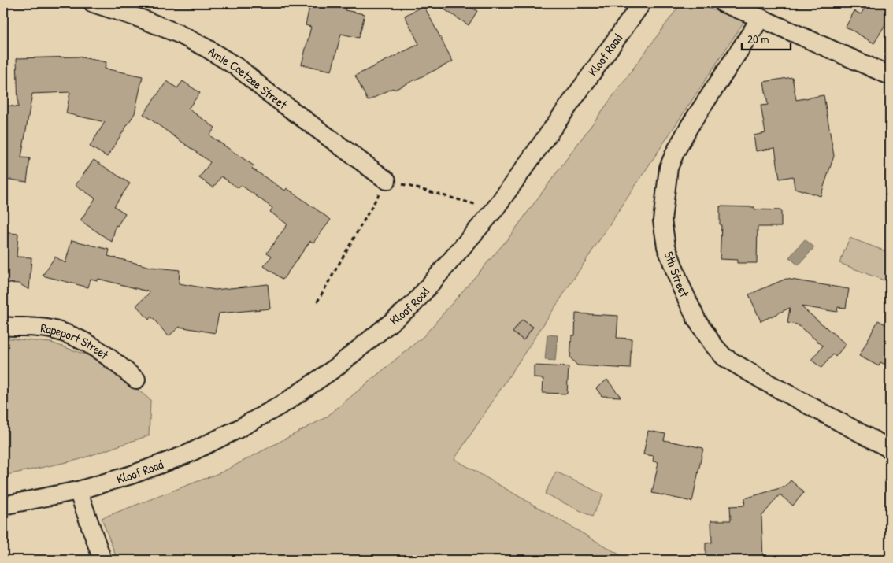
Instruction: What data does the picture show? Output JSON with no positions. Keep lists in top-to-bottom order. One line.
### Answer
{"streets":{"street":["Kloof Road","Amie Coetzee Street","5th Street","Rapeport Street"]},"scale_bar":"20 m"}
